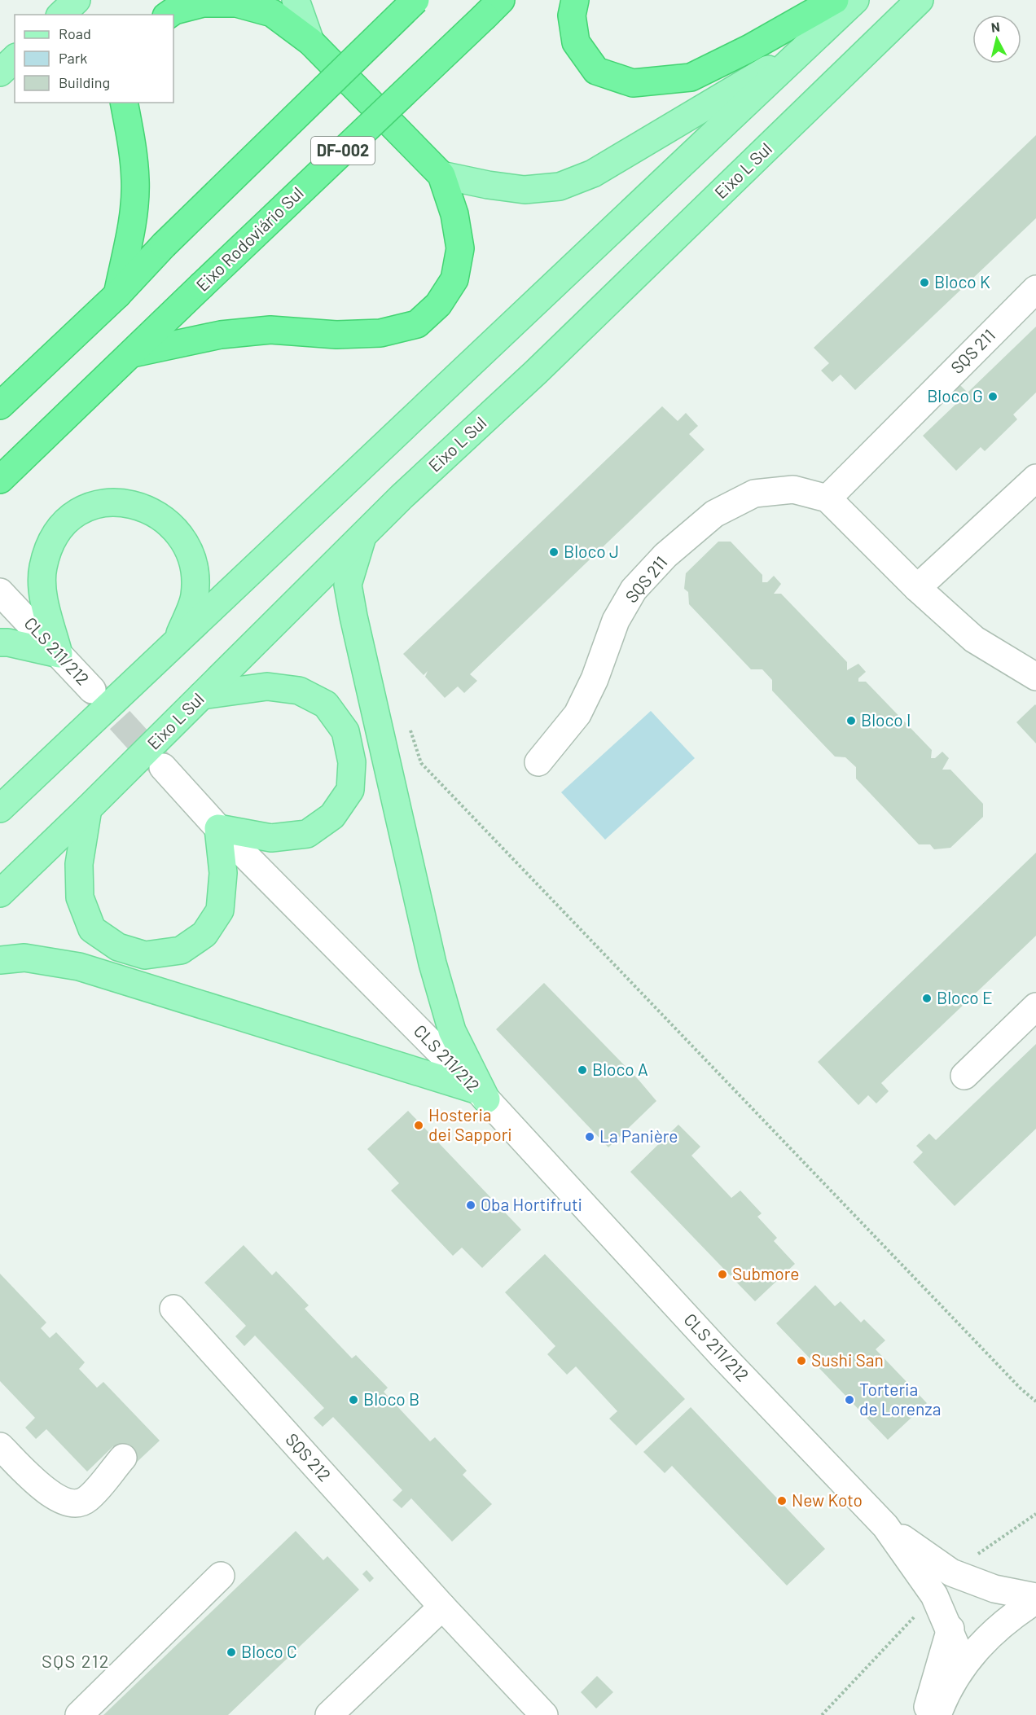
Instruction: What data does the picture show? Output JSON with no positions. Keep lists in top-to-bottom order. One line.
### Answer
{"streets":{"highway":["DF-002","Eixo Rodoviário Sul"],"main road":["Eixo L Sul"],"street":["SQS 211","CLS 211/212","SQS 212"]},"districts":["SQS 212"],"places":["Bloco K","Bloco G","Bloco J","Bloco I","Bloco E","Bloco A","Hosteria dei Sappori","La Panière","Oba Hortifruti","Submore","Sushi San","Bloco B","Torteria de Lorenza","New Koto","Bloco C"],"legend":["Road","Park","Building"],"north":"top"}
